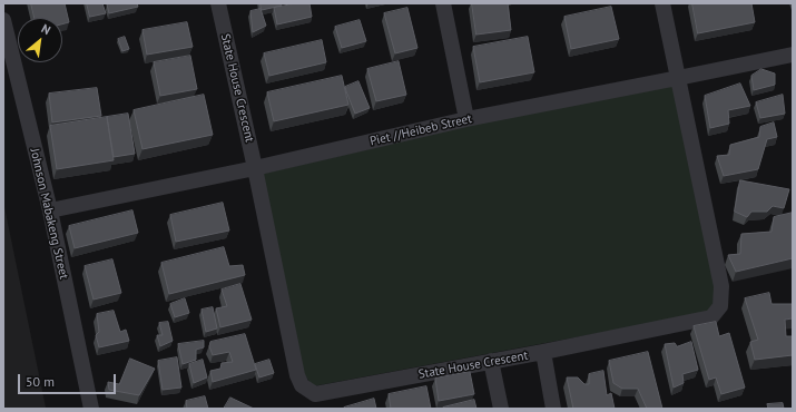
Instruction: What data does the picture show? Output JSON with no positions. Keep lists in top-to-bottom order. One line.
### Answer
{"streets":{"street":["State House Crescent","Piet //Heibeb Street","Johnson Mabakeng Street"]},"crossings":[["State House Crescent","Piet //Heibeb Street"],["Piet //Heibeb Street","Johnson Mabakeng Street"]],"scale_bar":"50 m","north":"top right"}
